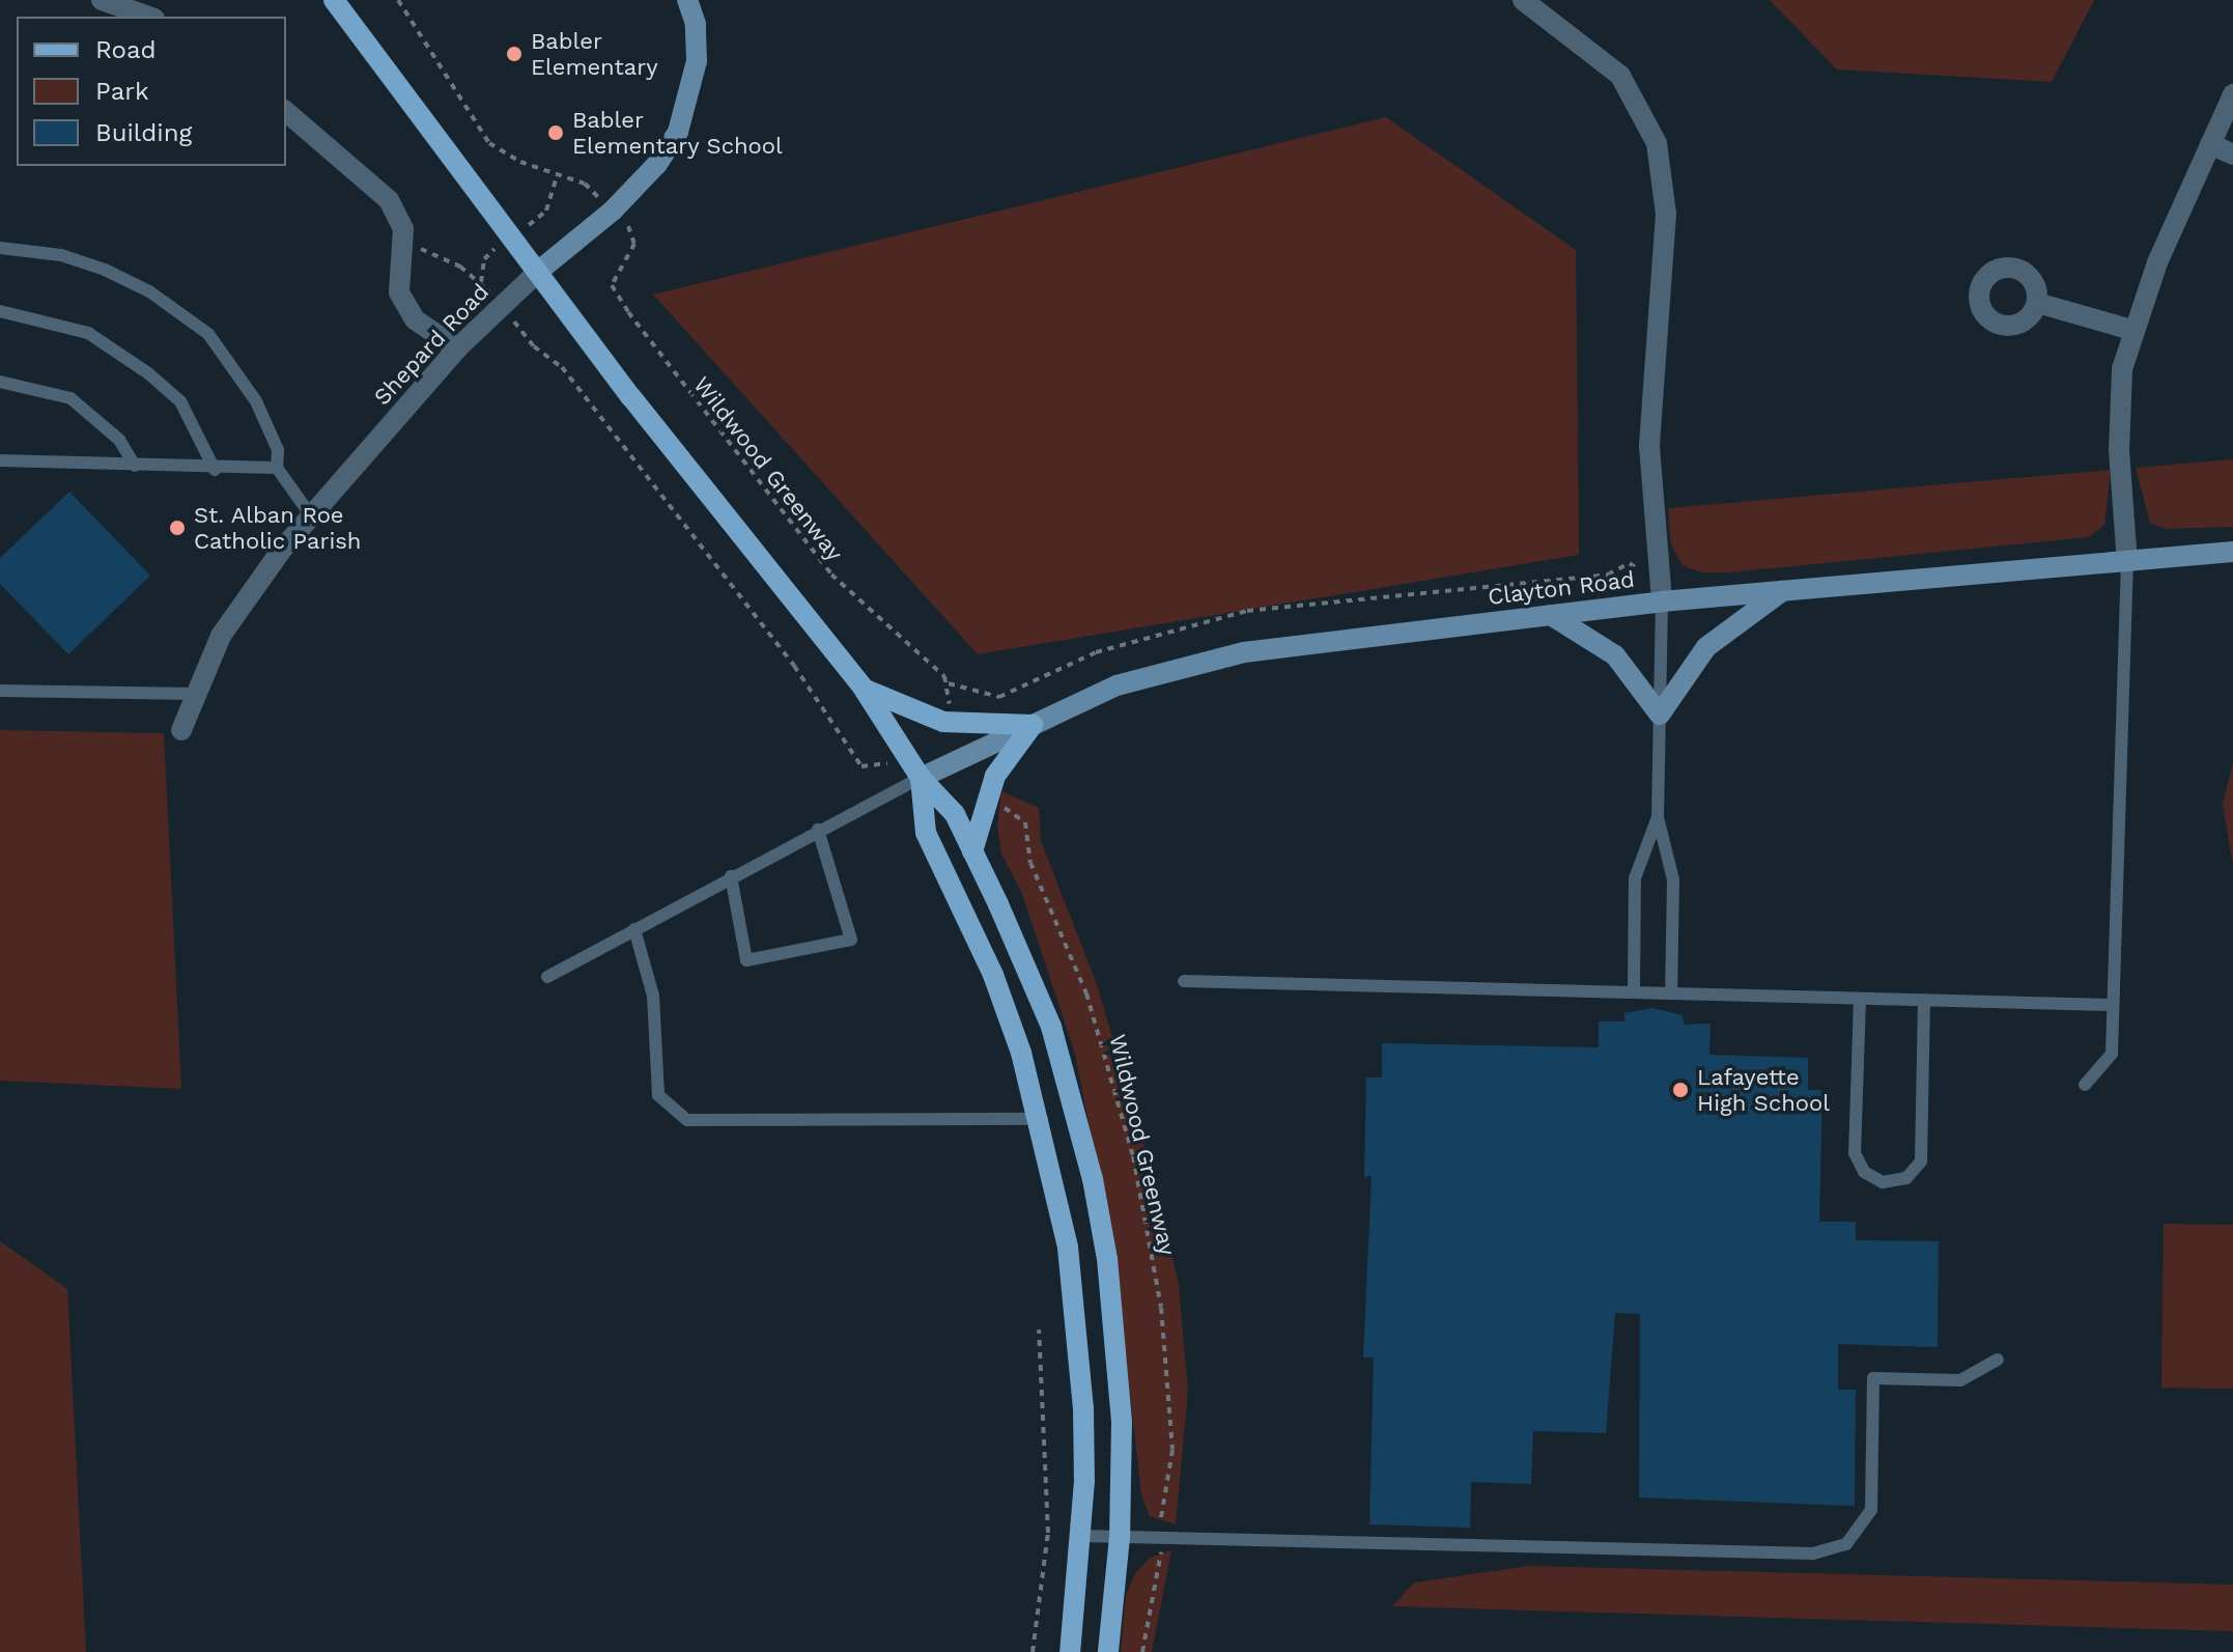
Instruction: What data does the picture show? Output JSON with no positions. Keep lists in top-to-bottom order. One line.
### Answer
{"streets":{"main road":["Shepard Road","Clayton Road"],"path":["Wildwood Greenway"]},"places":["Babler Elementary","Babler Elementary School","St. Alban Roe Catholic Parish","Lafayette High School"],"legend":["Road","Park","Building"]}
